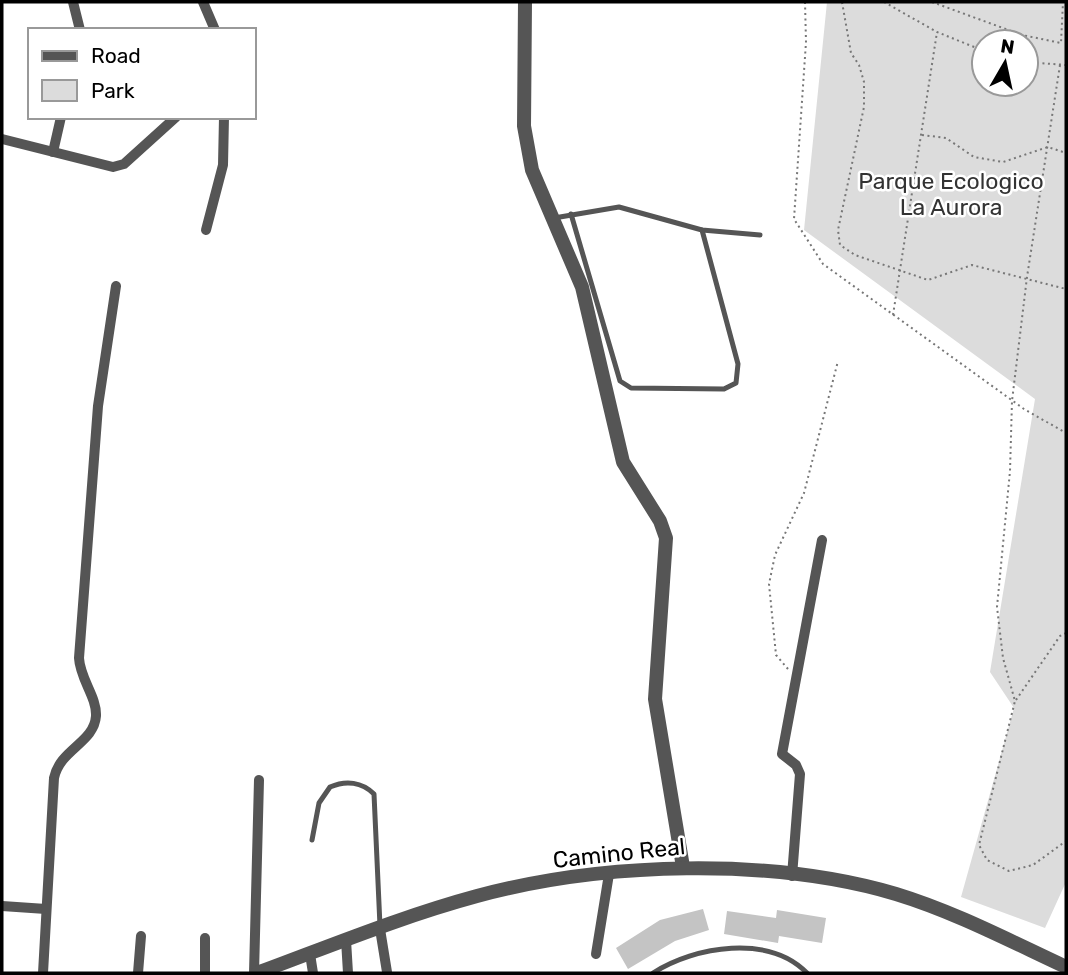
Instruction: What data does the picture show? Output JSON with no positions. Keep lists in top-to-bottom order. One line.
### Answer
{"streets":{"street":["Camino Real"]},"parks":["Parque Ecologico La Aurora"],"legend":["Road","Park"],"north":"top"}
